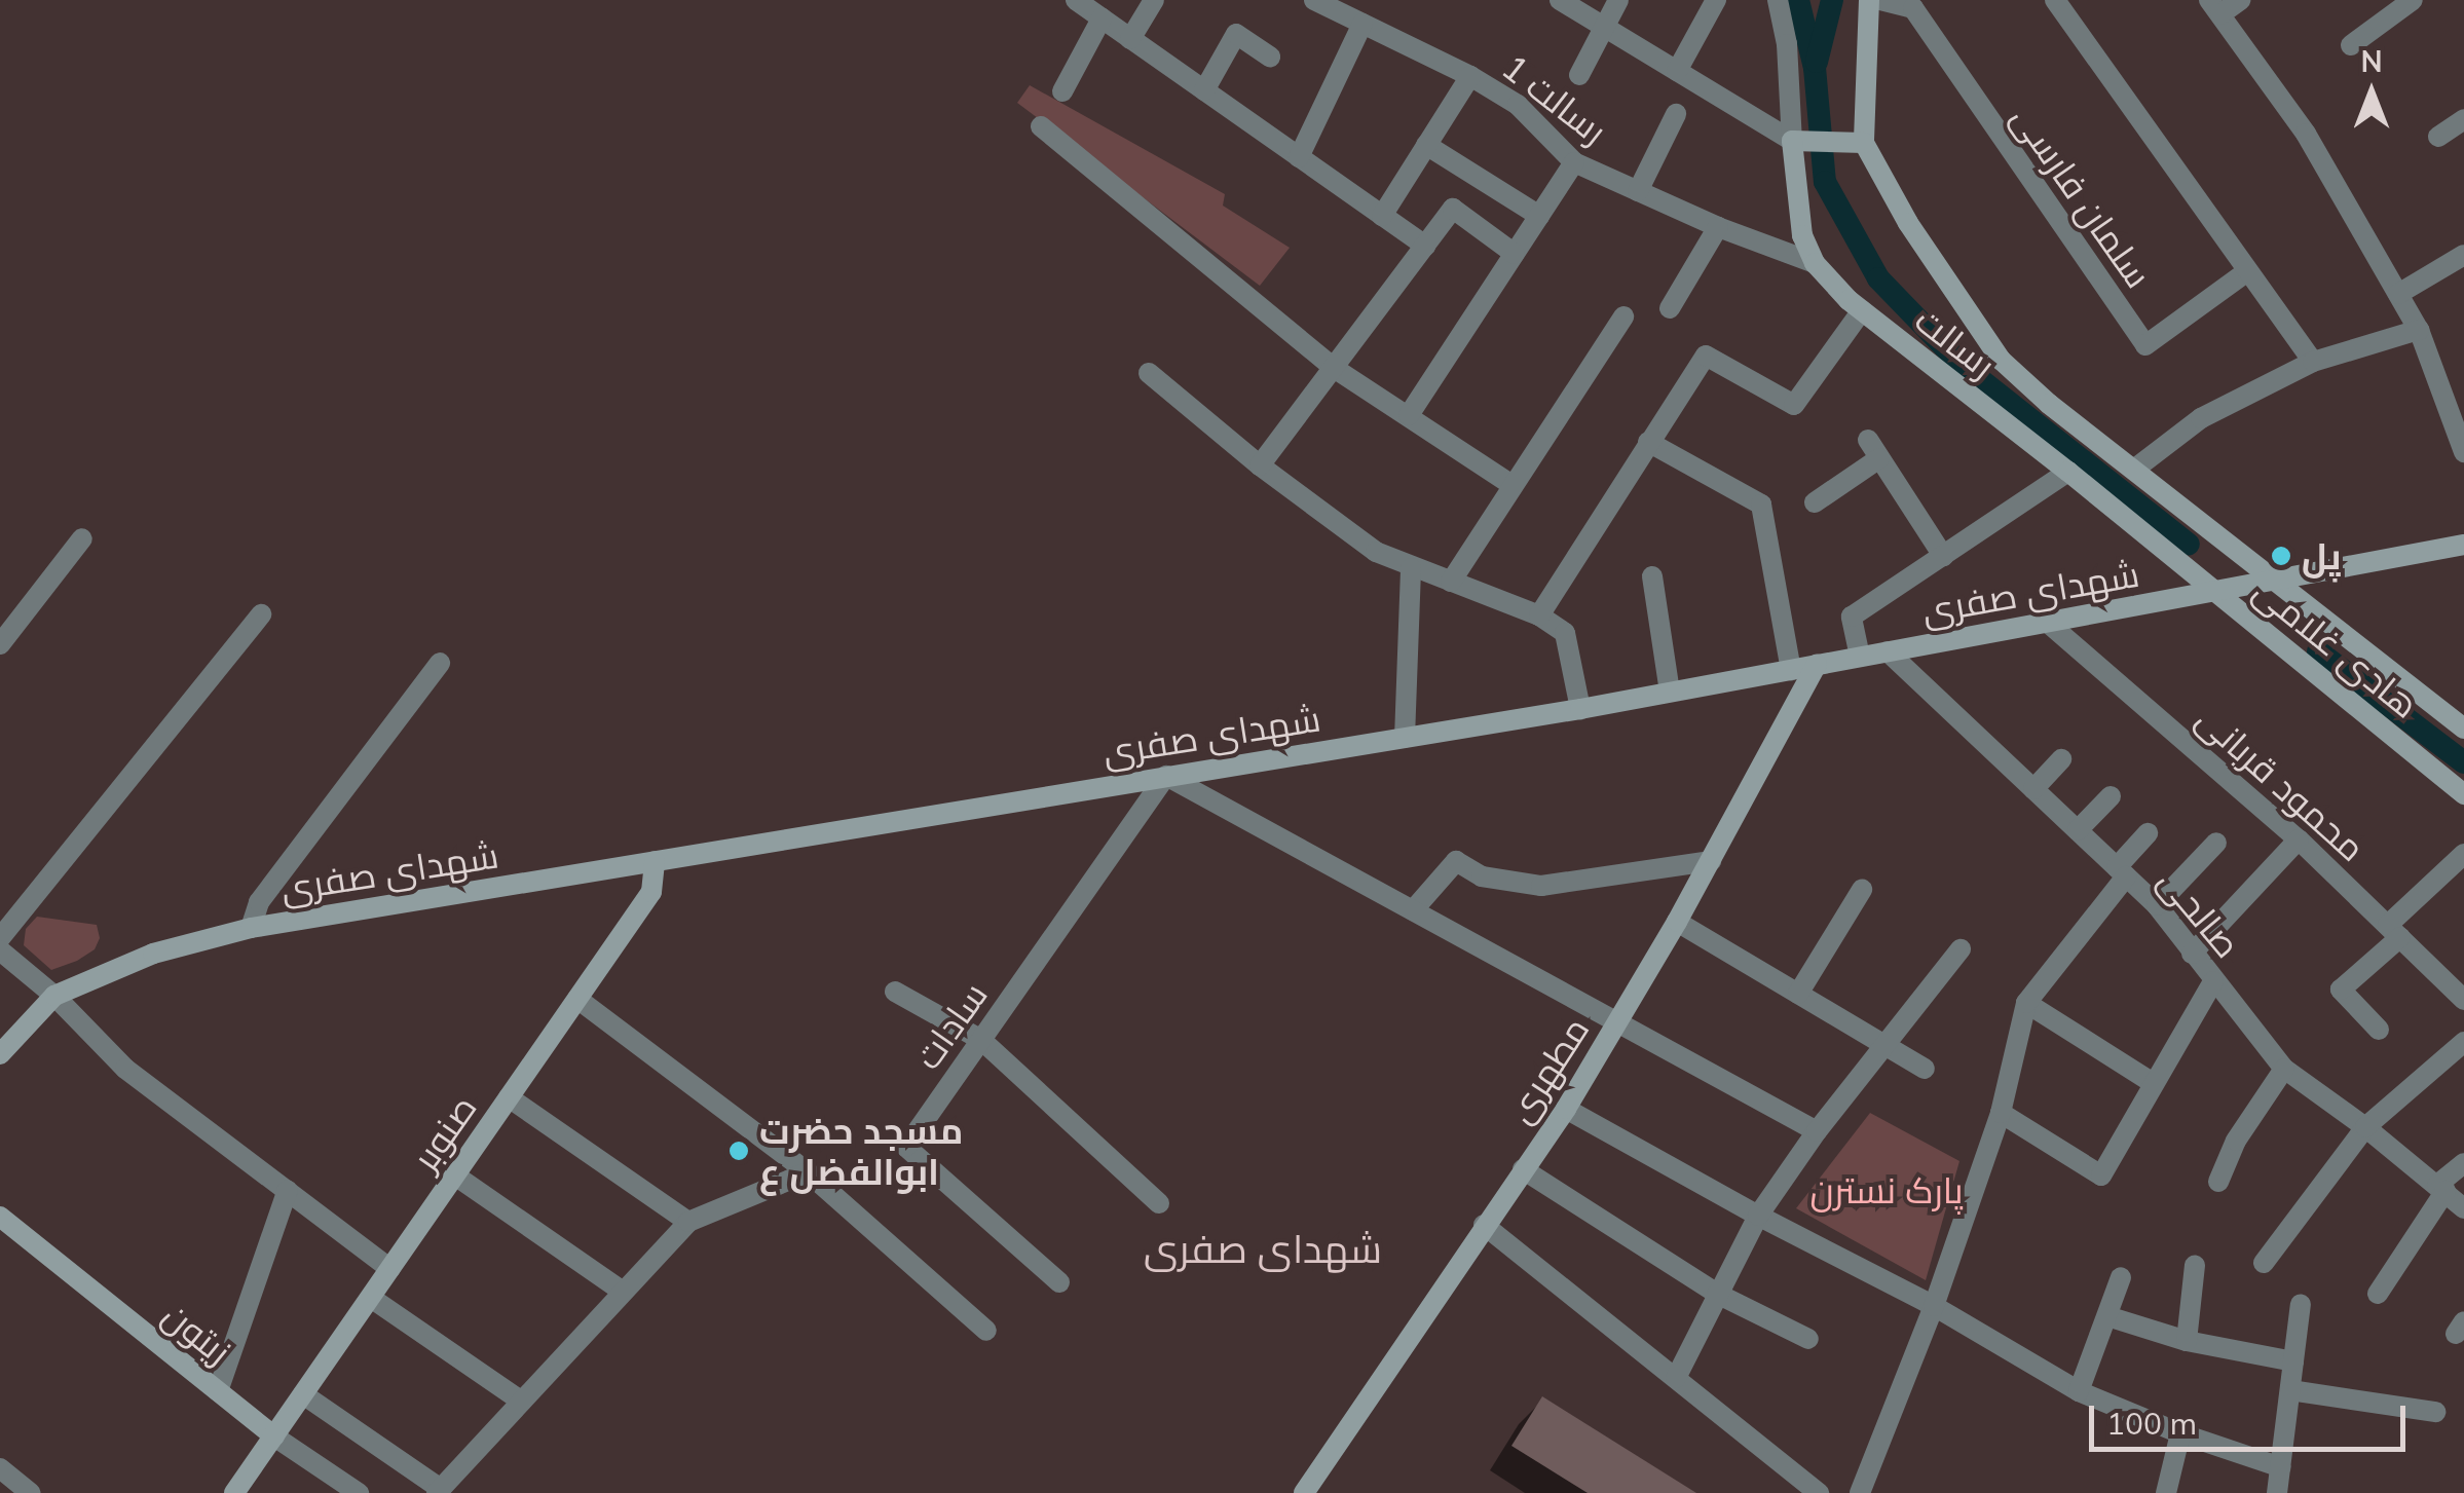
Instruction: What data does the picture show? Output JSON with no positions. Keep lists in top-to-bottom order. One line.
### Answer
{"streets":{"street":["رسالت 1","سلمان فارسی","رسالت","شهدای صفری","هادی غلامی","محمود قربانی","صالحی","سادات","مطهری","صنوبر","زیتون"]},"crossings":[["رسالت 1","رسالت"],["رسالت","شهدای صفری"],["رسالت","هادی غلامی"],["شهدای صفری","هادی غلامی"],["شهدای صفری","محمود قربانی"],["شهدای صفری","صالحی"],["شهدای صفری","سادات"],["شهدای صفری","مطهری"],["شهدای صفری","صنوبر"],["صنوبر","زیتون"]],"districts":["شهدای صفری"],"parks":["پارک نسترن"],"places":["پل","مسجد حضرت ابوالفضل ع"],"scale_bar":"100 m","north":"top"}
